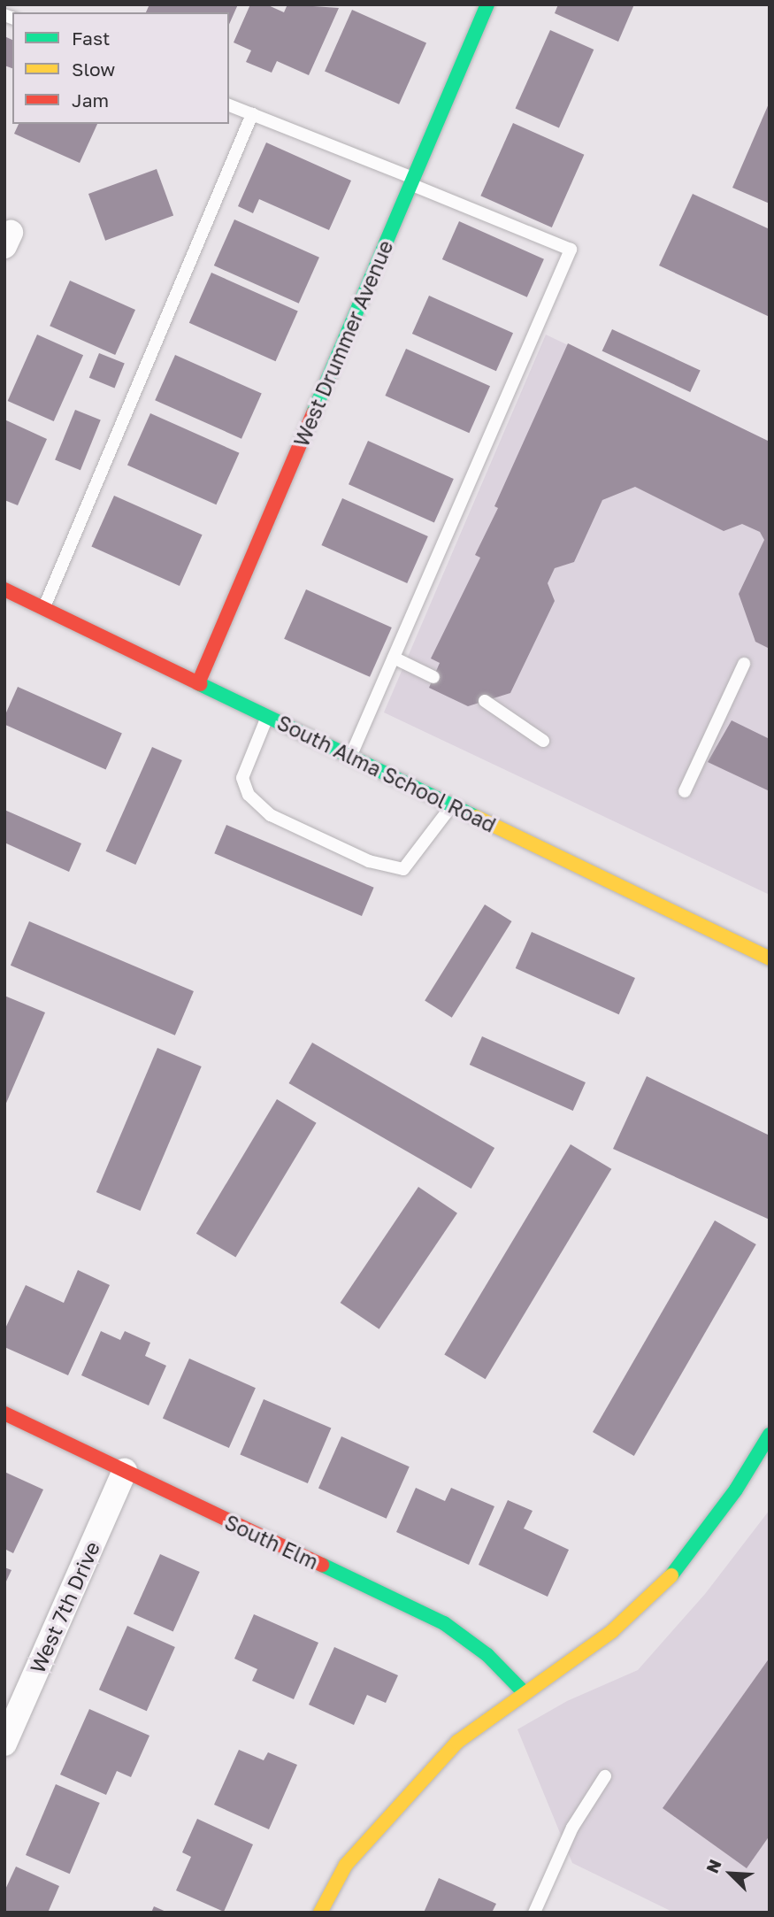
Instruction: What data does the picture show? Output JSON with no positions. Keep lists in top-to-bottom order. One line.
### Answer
{"streets":{"street":["West Drummer Avenue","South Alma School Road","South Elm","West 7th Drive"]},"crossings":[["West Drummer Avenue","South Alma School Road"],["South Elm","West 7th Drive"]],"legend":["Fast","Slow","Jam"],"north":"top left"}
